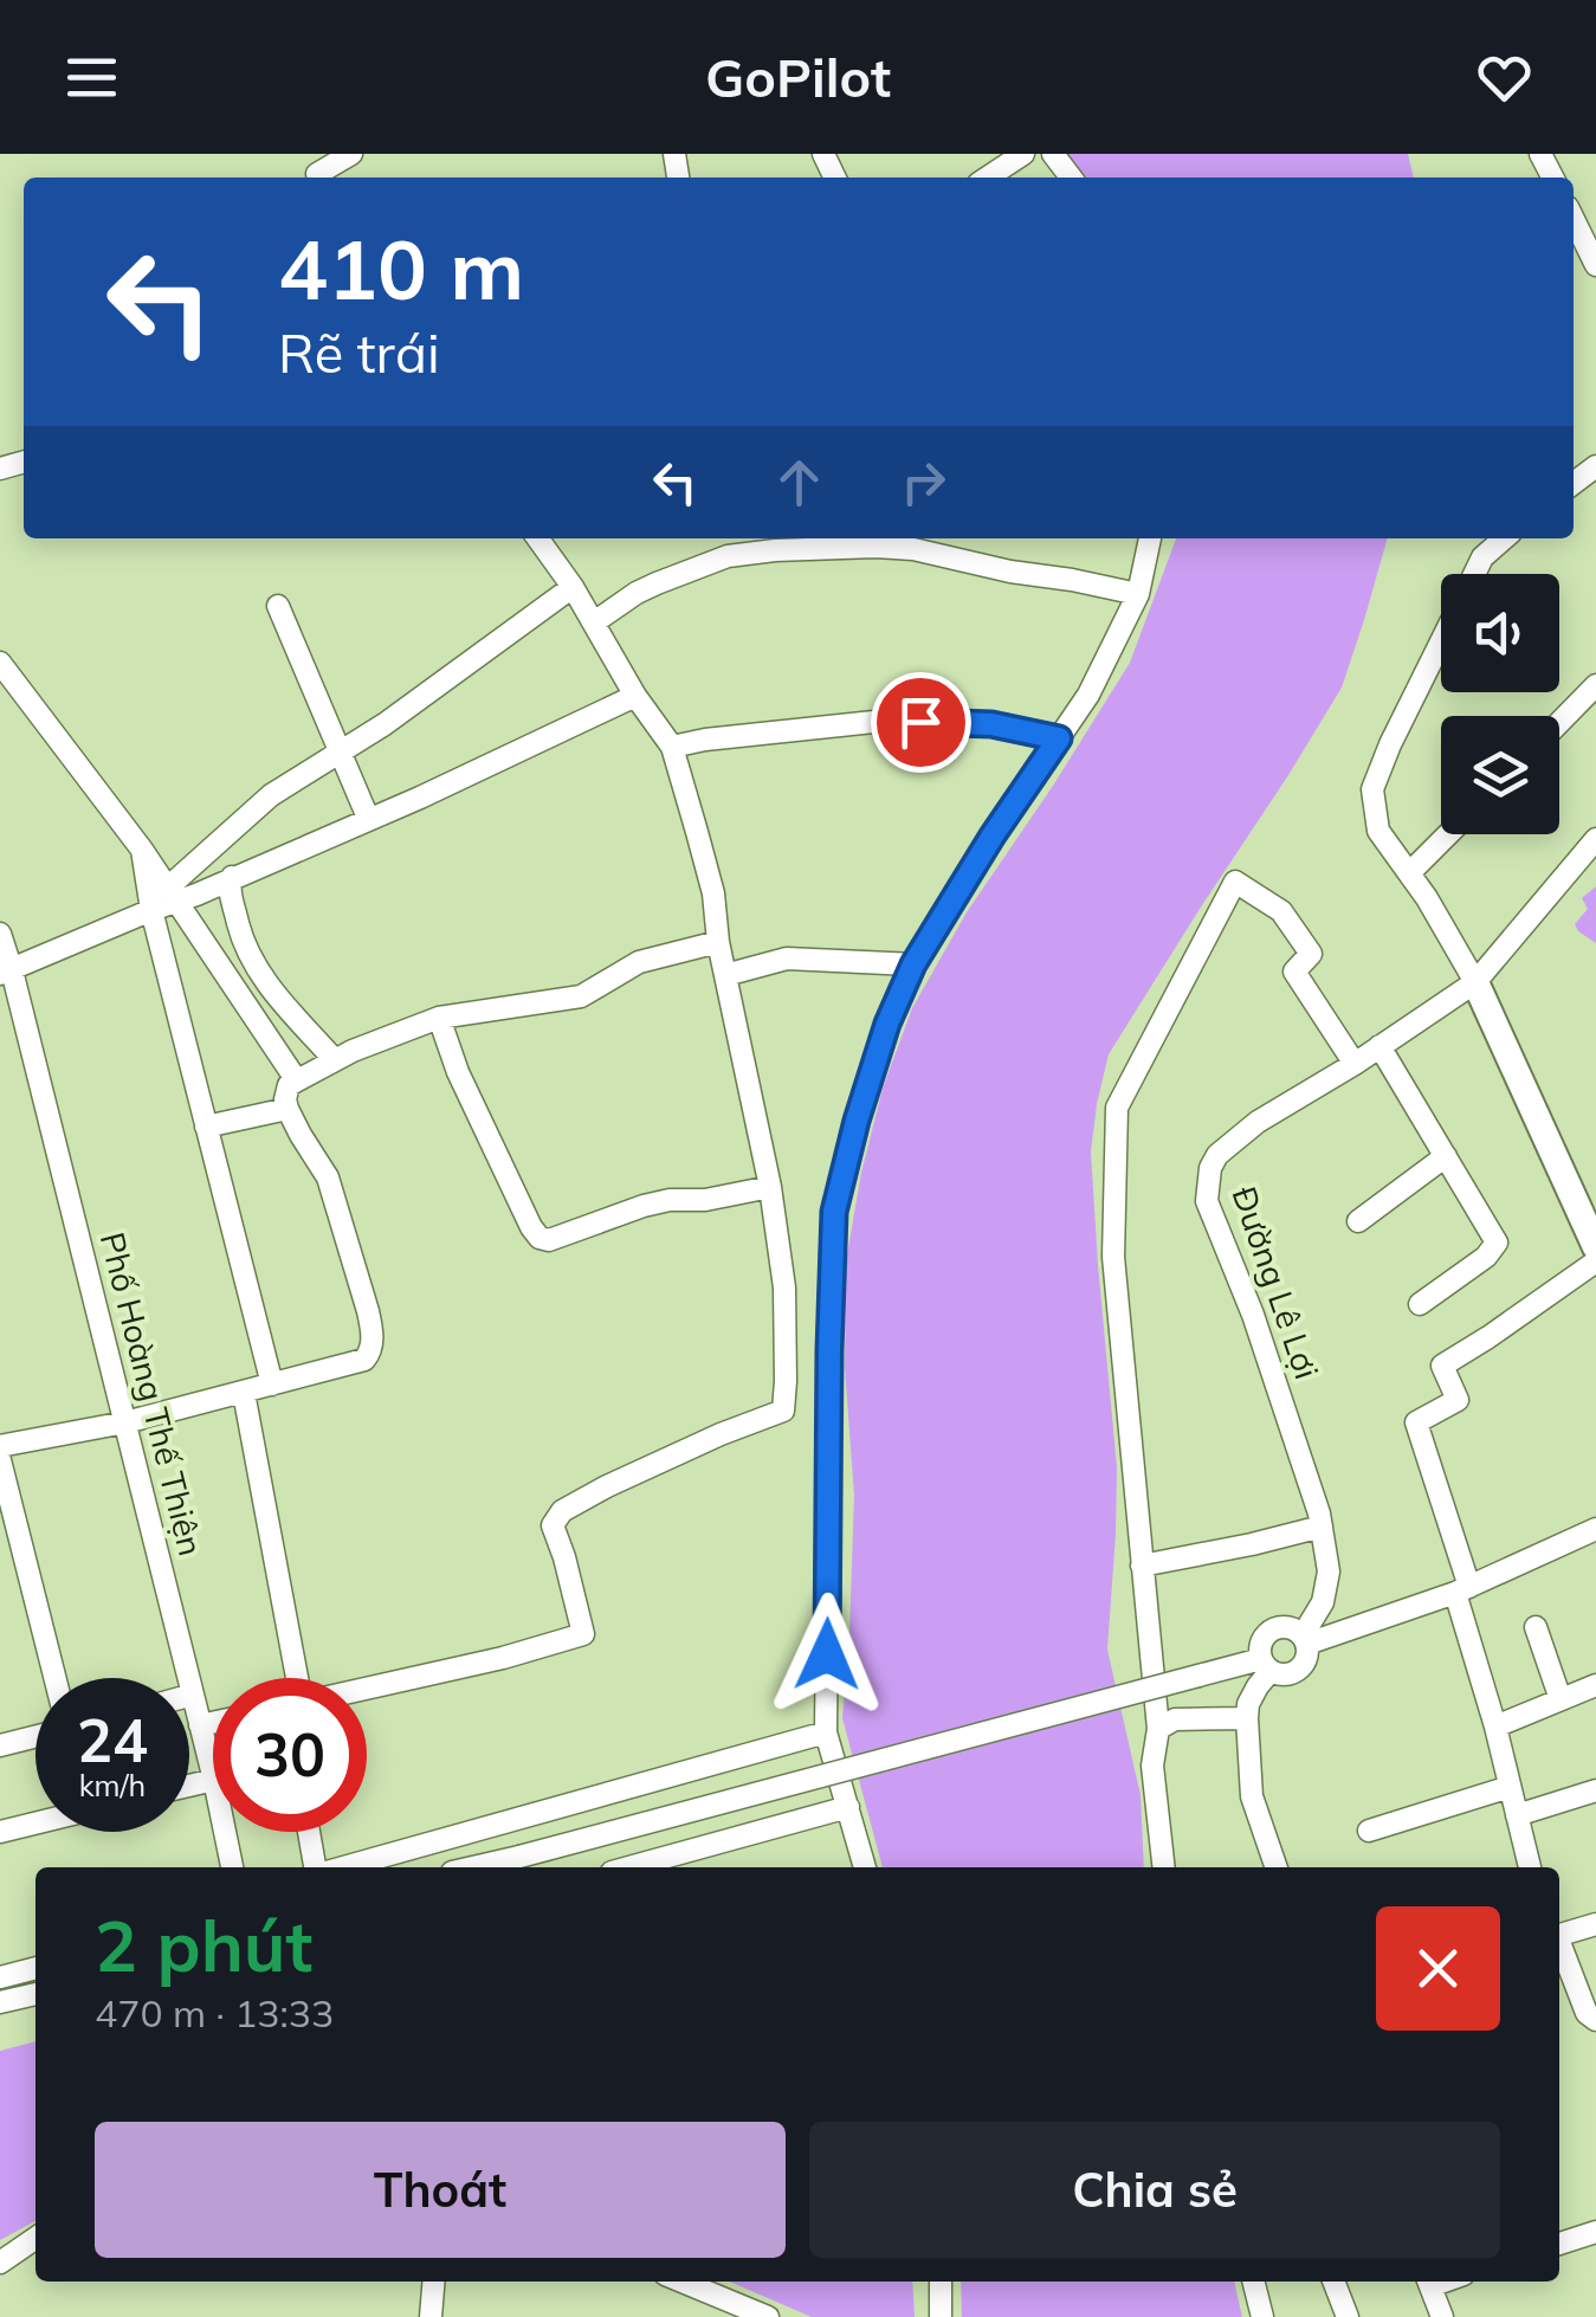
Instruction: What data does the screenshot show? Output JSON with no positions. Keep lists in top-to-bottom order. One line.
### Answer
{"streets":{"street":["Đường Lê Lợi","Phố Hoàng Thế Thiện"]},"page":{"header":"GoPilot","turn":["410 m","Rẽ trái"],"speed":"24 km/h","limit":"30","heading":["2 phút","470 m · 13:33"],"buttons":["Thoát","Chia sẻ"]}}
